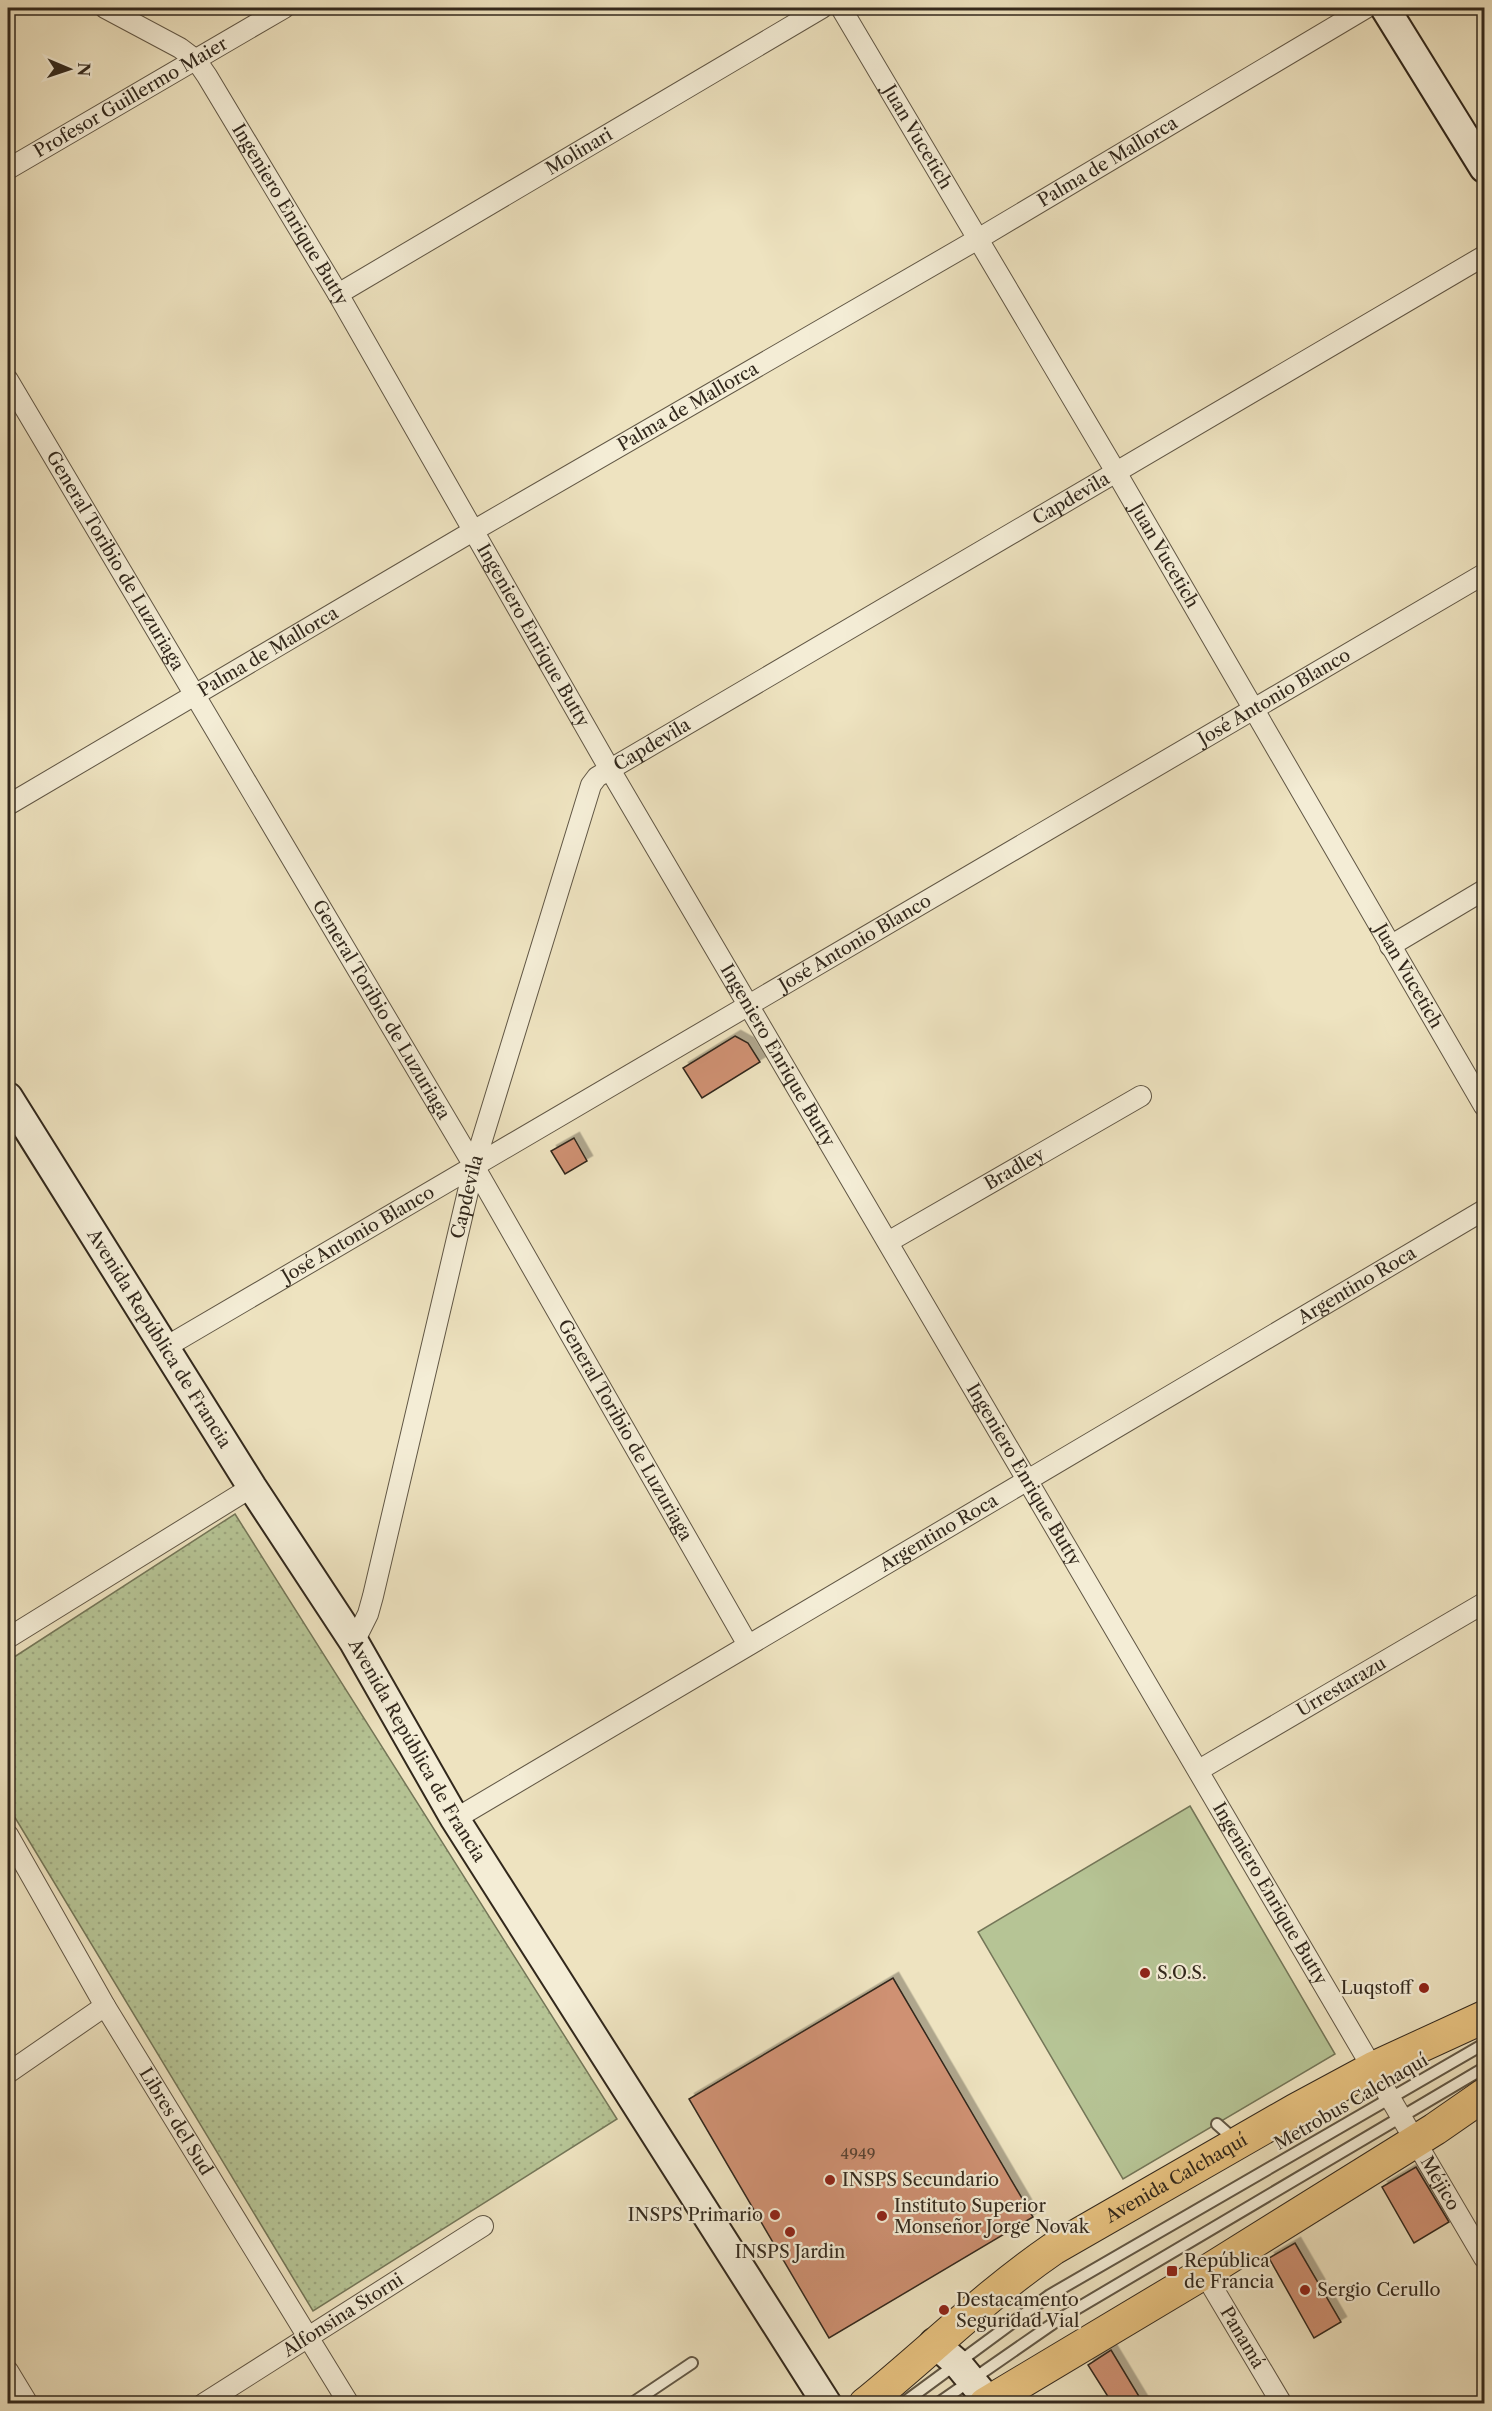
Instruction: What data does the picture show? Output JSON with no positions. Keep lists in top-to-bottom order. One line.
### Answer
{"streets":{"main road":["Avenida República de Francia","Avenida Calchaquí"],"street":["Profesor Guillermo Maier","Juan Vucetich","Molinari","Palma de Mallorca","Ingeniero Enrique Butty","Capdevila","General Toribio de Luzuriaga","José Antonio Blanco","Bradley","Argentino Roca","Urrestarazu","Libres del Sud","Méjico","Alfonsina Storni","Panamá"],"lane":["Metrobus Calchaquí"]},"crossings":[["Profesor Guillermo Maier","Ingeniero Enrique Butty"],["Juan Vucetich","Palma de Mallorca"],["Juan Vucetich","Capdevila"],["Juan Vucetich","José Antonio Blanco"],["Molinari","Ingeniero Enrique Butty"],["Palma de Mallorca","Ingeniero Enrique Butty"],["Palma de Mallorca","General Toribio de Luzuriaga"],["Ingeniero Enrique Butty","Capdevila"],["Ingeniero Enrique Butty","José Antonio Blanco"],["Ingeniero Enrique Butty","Bradley"],["Ingeniero Enrique Butty","Argentino Roca"],["Ingeniero Enrique Butty","Urrestarazu"],["Ingeniero Enrique Butty","Metrobus Calchaquí"],["Ingeniero Enrique Butty","Avenida Calchaquí"],["Ingeniero Enrique Butty","Méjico"],["Capdevila","General Toribio de Luzuriaga"],["Capdevila","José Antonio Blanco"],["Capdevila","Avenida República de Francia"],["General Toribio de Luzuriaga","José Antonio Blanco"],["General Toribio de Luzuriaga","Argentino Roca"],["José Antonio Blanco","Avenida República de Francia"],["Argentino Roca","Avenida República de Francia"],["Metrobus Calchaquí","Avenida Calchaquí"],["Metrobus Calchaquí","Méjico"],["Libres del Sud","Alfonsina Storni"],["Avenida Calchaquí","Méjico"],["Avenida Calchaquí","Panamá"]],"places":{"other":["S.O.S.","Luqstoff","INSPS Secundario","INSPS Primario","Instituto Superior Monseñor Jorge Novak","INSPS Jardin","Sergio Cerullo","Destacamento Seguridad Vial"],"transit":["República de Francia"]},"house_numbers":["4949"],"north":"right"}
